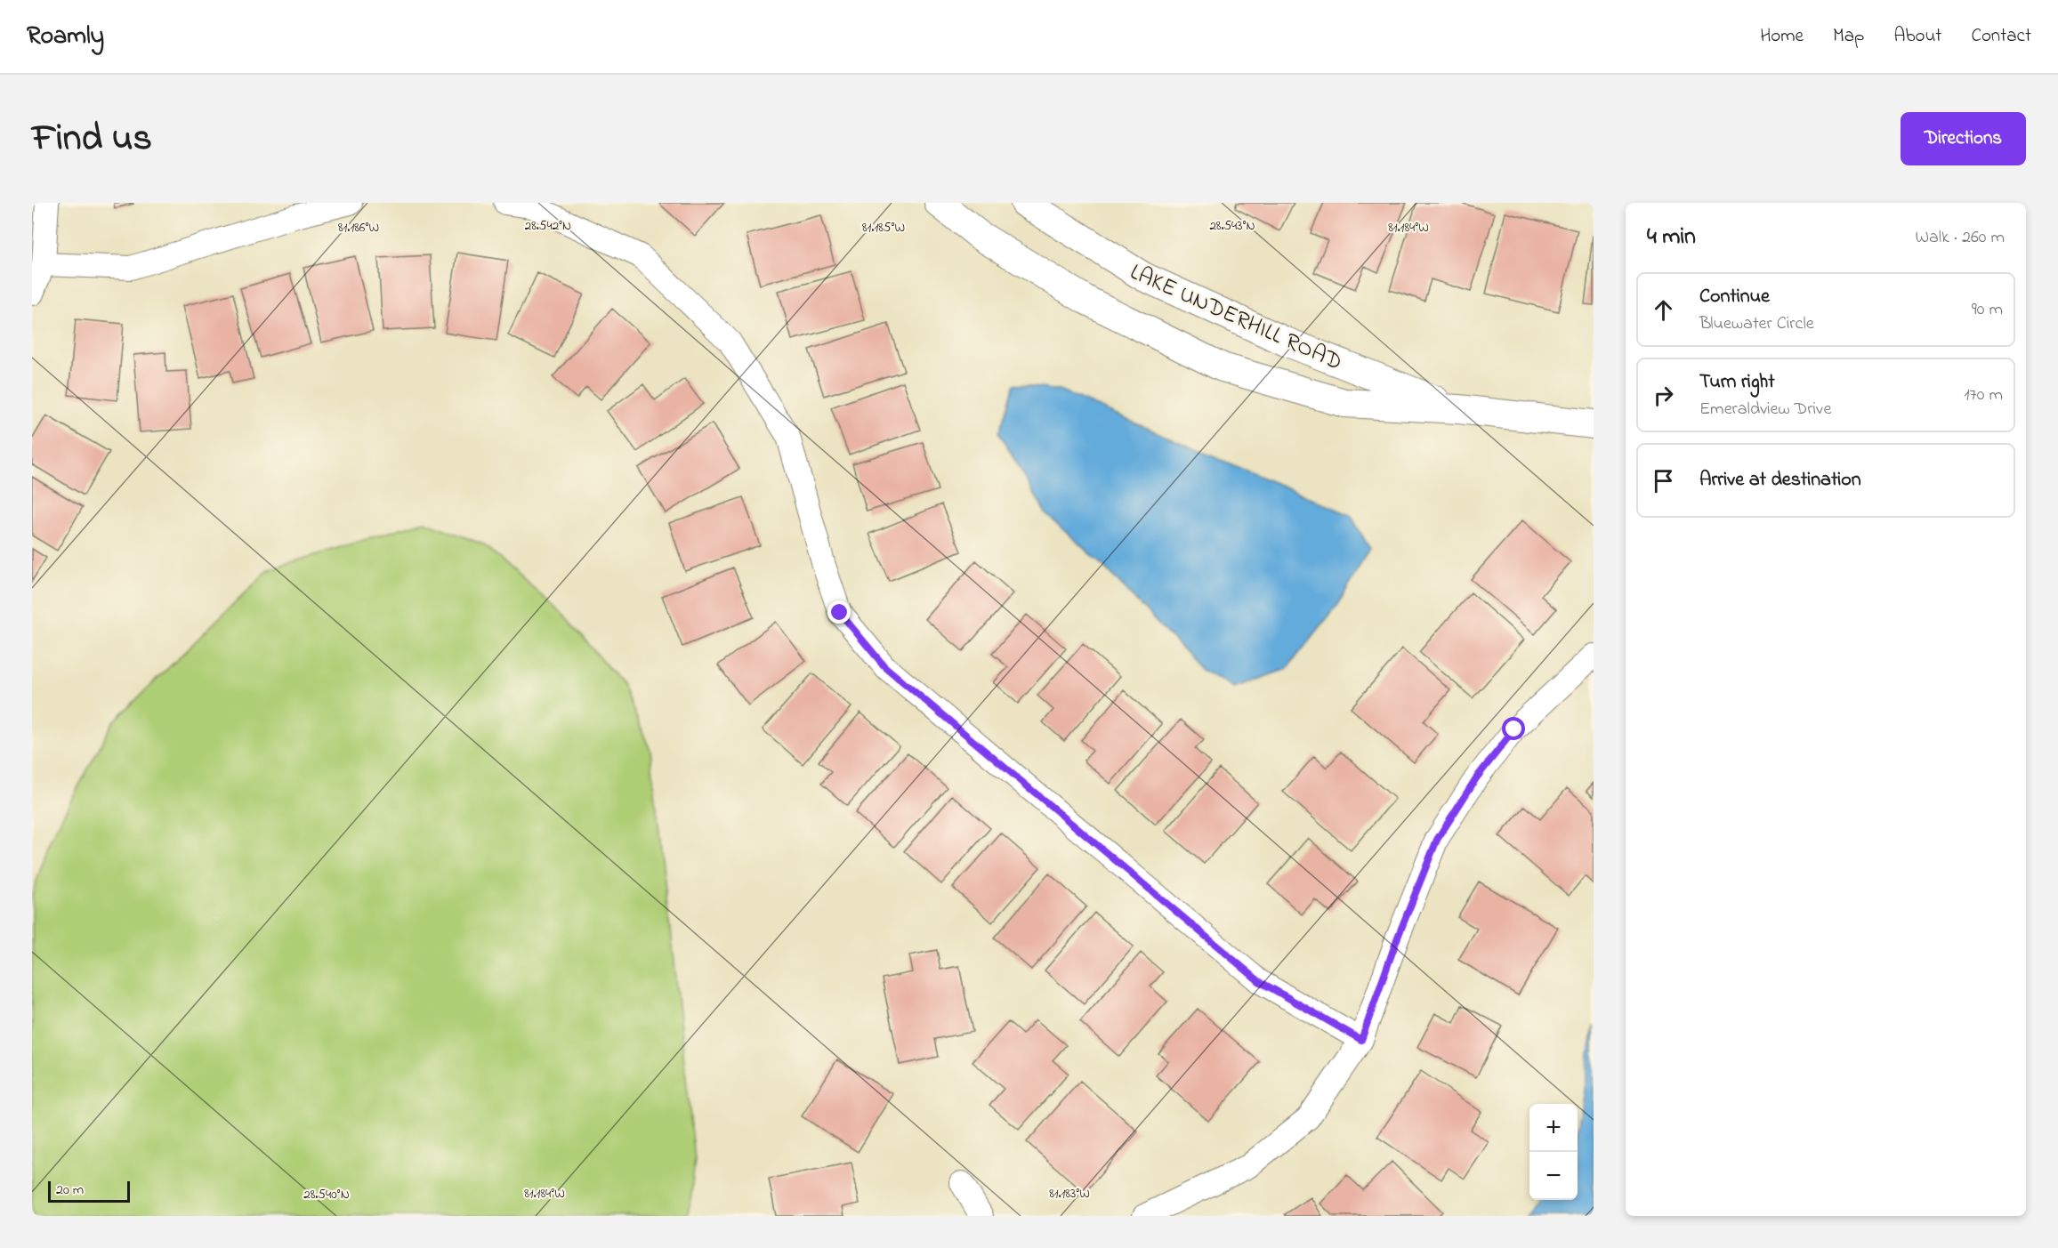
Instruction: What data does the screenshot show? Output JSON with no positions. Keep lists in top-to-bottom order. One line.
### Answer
{"streets":{"street":["LAKE UNDERHILL ROAD"]},"scale_bar":"20 m","page":{"header":"Roamly","nav":["Home","Map","About","Contact"],"title":"Find us","buttons":"Directions","heading":["4 min","Walk · 260 m"],"list":[["Continue","Bluewater Circle","90 m"],["Turn right","Emeraldview Drive","170 m"],"Arrive at destination"],"map_buttons":["+","−"],"scale":"20 m"},"coordinates":["28.542°N","28.543°N","81.186°W","81.185°W","81.184°W","81.183°W","28.540°N"]}
